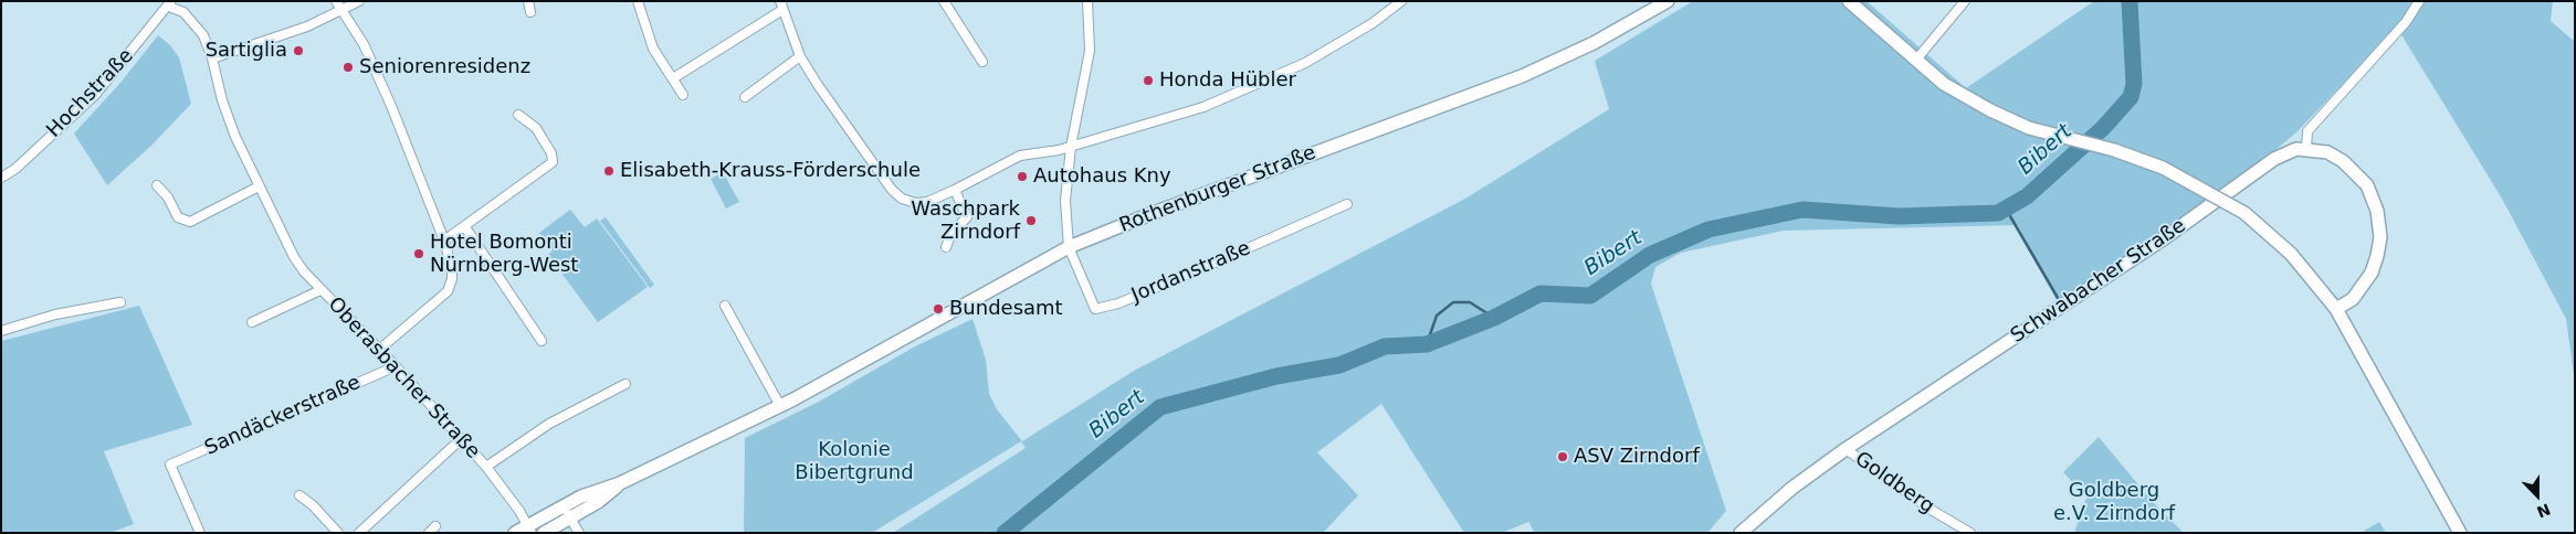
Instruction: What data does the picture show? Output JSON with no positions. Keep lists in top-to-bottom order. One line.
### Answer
{"streets":{"street":["Hochstraße","Rothenburger Straße","Jordanstraße","Schwabacher Straße","Oberasbacher Straße","Sandäckerstraße","Goldberg"]},"crossings":[["Hochstraße","Oberasbacher Straße"],["Rothenburger Straße","Jordanstraße"],["Rothenburger Straße","Oberasbacher Straße"],["Schwabacher Straße","Goldberg"],["Oberasbacher Straße","Sandäckerstraße"]],"water":["Bibert"],"parks":["Kolonie Bibertgrund","Goldberg e.V. Zirndorf"],"places":["Sartiglia","Seniorenresidenz","Honda Hübler","Elisabeth-Krauss-Förderschule","Autohaus Kny","Waschpark Zirndorf","Hotel Bomonti Nürnberg-West","Bundesamt","ASV Zirndorf"],"north":"bottom"}
